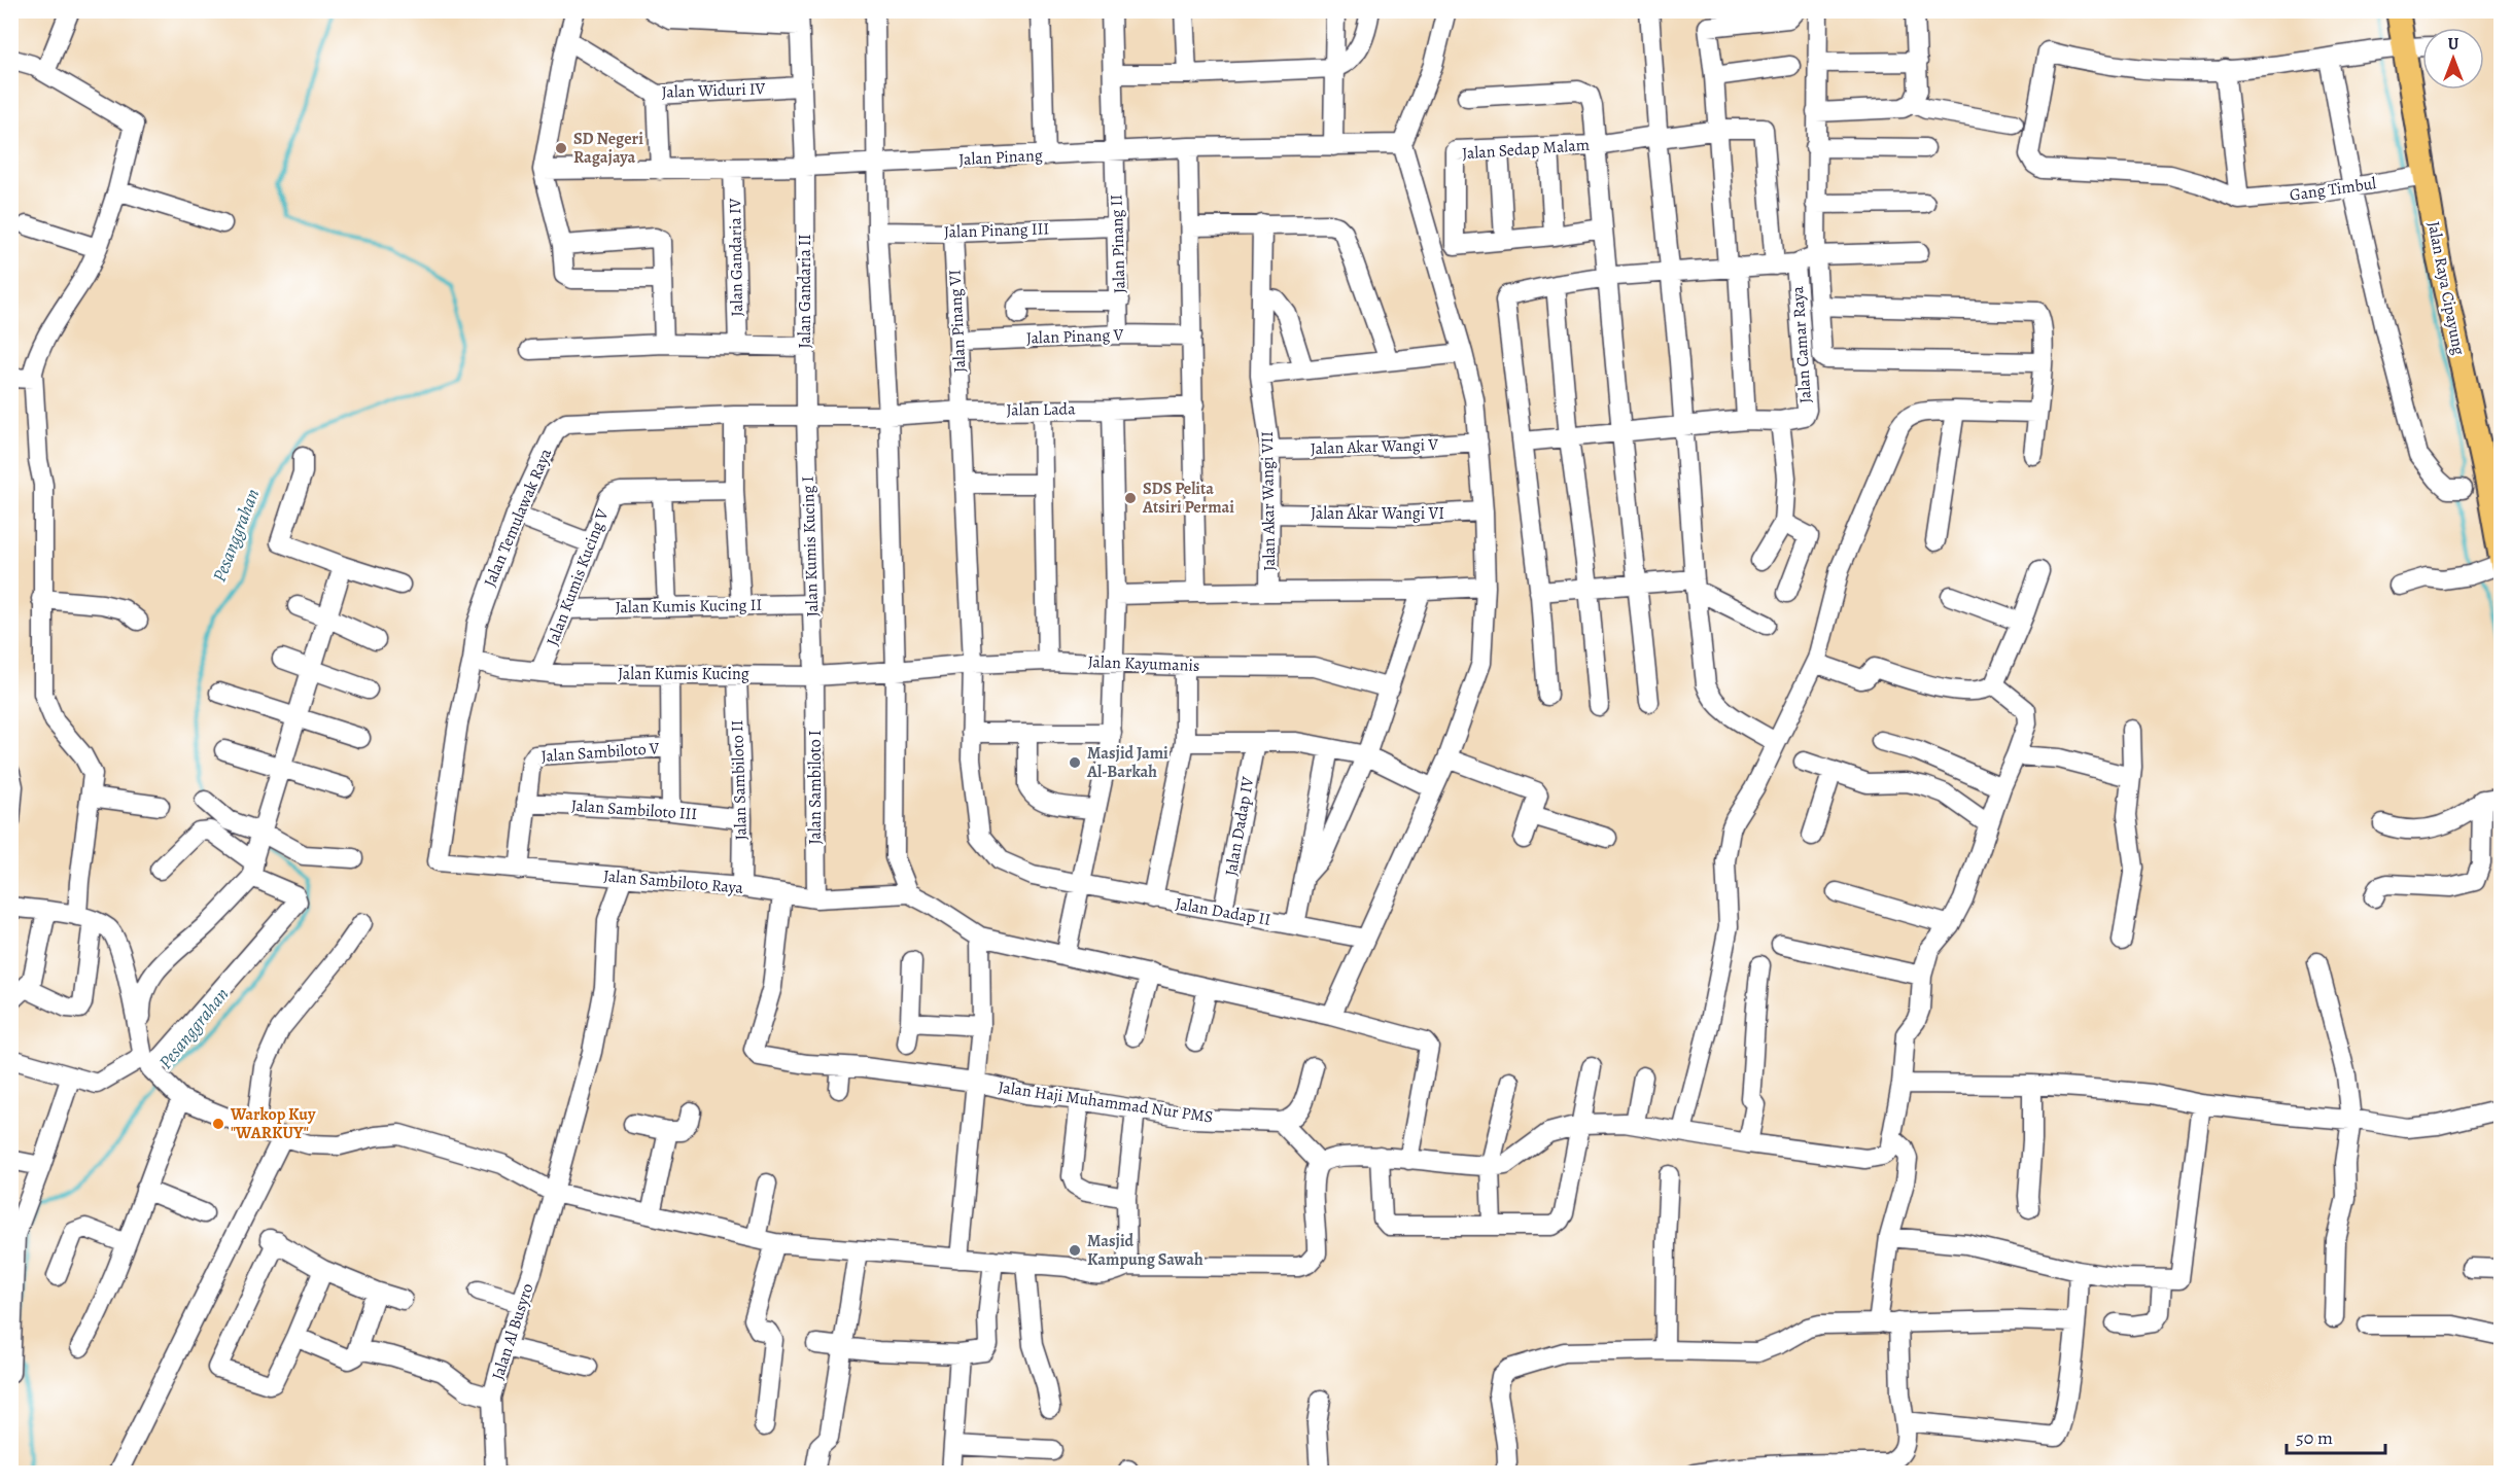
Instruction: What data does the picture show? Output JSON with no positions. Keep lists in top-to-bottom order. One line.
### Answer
{"streets":{"main road":["Jalan Raya Cipayung"],"street":["Jalan Widuri IV","Jalan Sedap Malam","Jalan Pinang","Gang Timbul","Jalan Pinang III","Jalan Pinang II","Jalan Gandaria IV","Jalan Gandaria II","Jalan Pinang VI","Jalan Pinang V","Jalan Camar Raya","Jalan Lada","Jalan Akar Wangi V","Jalan Akar Wangi VII","Jalan Akar Wangi VI","Jalan Temulawak Raya","Jalan Kumis Kucing I","Jalan Kumis Kucing V","Jalan Kumis Kucing II","Jalan Kayumanis","Jalan Kumis Kucing","Jalan Sambiloto V","Jalan Sambiloto II","Jalan Sambiloto I","Jalan Sambiloto III","Jalan Dadap IV","Jalan Sambiloto Raya","Jalan Dadap II","Jalan Haji Muhammad Nur PMS","Jalan Al Busyro"]},"crossings":[["Jalan Widuri IV","Jalan Gandaria II"],["Jalan Sedap Malam","Jalan Camar Raya"],["Jalan Pinang","Jalan Pinang II"],["Jalan Pinang","Jalan Gandaria IV"],["Jalan Pinang","Jalan Gandaria II"],["Gang Timbul","Jalan Raya Cipayung"],["Jalan Pinang III","Jalan Pinang II"],["Jalan Pinang III","Jalan Pinang VI"],["Jalan Pinang II","Jalan Pinang V"],["Jalan Gandaria II","Jalan Temulawak Raya"],["Jalan Gandaria II","Jalan Kumis Kucing I"],["Jalan Pinang VI","Jalan Pinang V"],["Jalan Pinang VI","Jalan Lada"],["Jalan Pinang VI","Jalan Kayumanis"],["Jalan Pinang VI","Jalan Dadap II"],["Jalan Lada","Jalan Temulawak Raya"],["Jalan Akar Wangi V","Jalan Akar Wangi VII"],["Jalan Akar Wangi VII","Jalan Akar Wangi VI"],["Jalan Temulawak Raya","Jalan Kumis Kucing I"],["Jalan Temulawak Raya","Jalan Kumis Kucing"],["Jalan Temulawak Raya","Jalan Sambiloto Raya"],["Jalan Kumis Kucing I","Jalan Kumis Kucing II"],["Jalan Kumis Kucing I","Jalan Kumis Kucing"],["Jalan Kumis Kucing I","Jalan Sambiloto I"],["Jalan Kumis Kucing V","Jalan Kumis Kucing II"],["Jalan Kumis Kucing V","Jalan Kumis Kucing"],["Jalan Kayumanis","Jalan Kumis Kucing"],["Jalan Kayumanis","Jalan Dadap II"],["Jalan Kumis Kucing","Jalan Sambiloto II"],["Jalan Kumis Kucing","Jalan Sambiloto I"],["Jalan Sambiloto V","Jalan Sambiloto III"],["Jalan Sambiloto V","Jalan Sambiloto Raya"],["Jalan Sambiloto II","Jalan Sambiloto III"],["Jalan Sambiloto II","Jalan Sambiloto Raya"],["Jalan Sambiloto I","Jalan Sambiloto Raya"],["Jalan Dadap IV","Jalan Dadap II"],["Jalan Sambiloto Raya","Jalan Haji Muhammad Nur PMS"],["Jalan Sambiloto Raya","Jalan Al Busyro"]],"water":["Pesanggrahan"],"places":["SD Negeri Ragajaya","SDS Pelita Atsiri Permai","Masjid Jami Al-Barkah","Warkop Kuy \"WARKUY\"","Masjid Kampung Sawah"],"scale_bar":"50 m","north":"top"}
